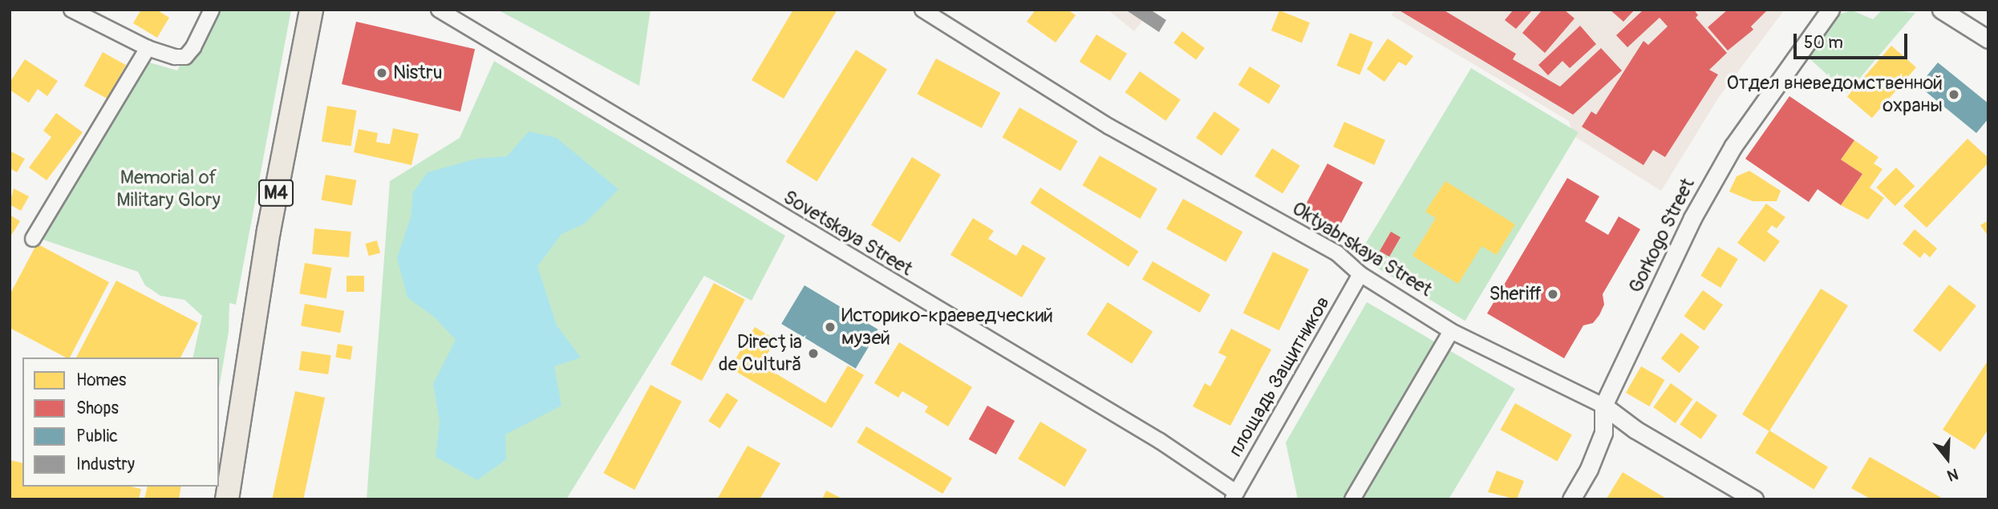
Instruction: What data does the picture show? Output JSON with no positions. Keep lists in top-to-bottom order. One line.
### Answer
{"streets":{"highway":["M4"],"street":["Sovetskaya Street","Gorkogo Street","Oktyabrskaya Street","площадь Защитников"]},"crossings":[["Sovetskaya Street","площадь Защитников"],["Gorkogo Street","Oktyabrskaya Street"],["Oktyabrskaya Street","площадь Защитников"]],"parks":["Memorial of Military Glory"],"places":["Nistru","Отдел вневедомственной охраны","Sheriff","Историко-краеведческий музей","Direcția de Cultură"],"legend":["Homes","Shops","Public","Industry"],"scale_bar":"50 m","north":"bottom"}
